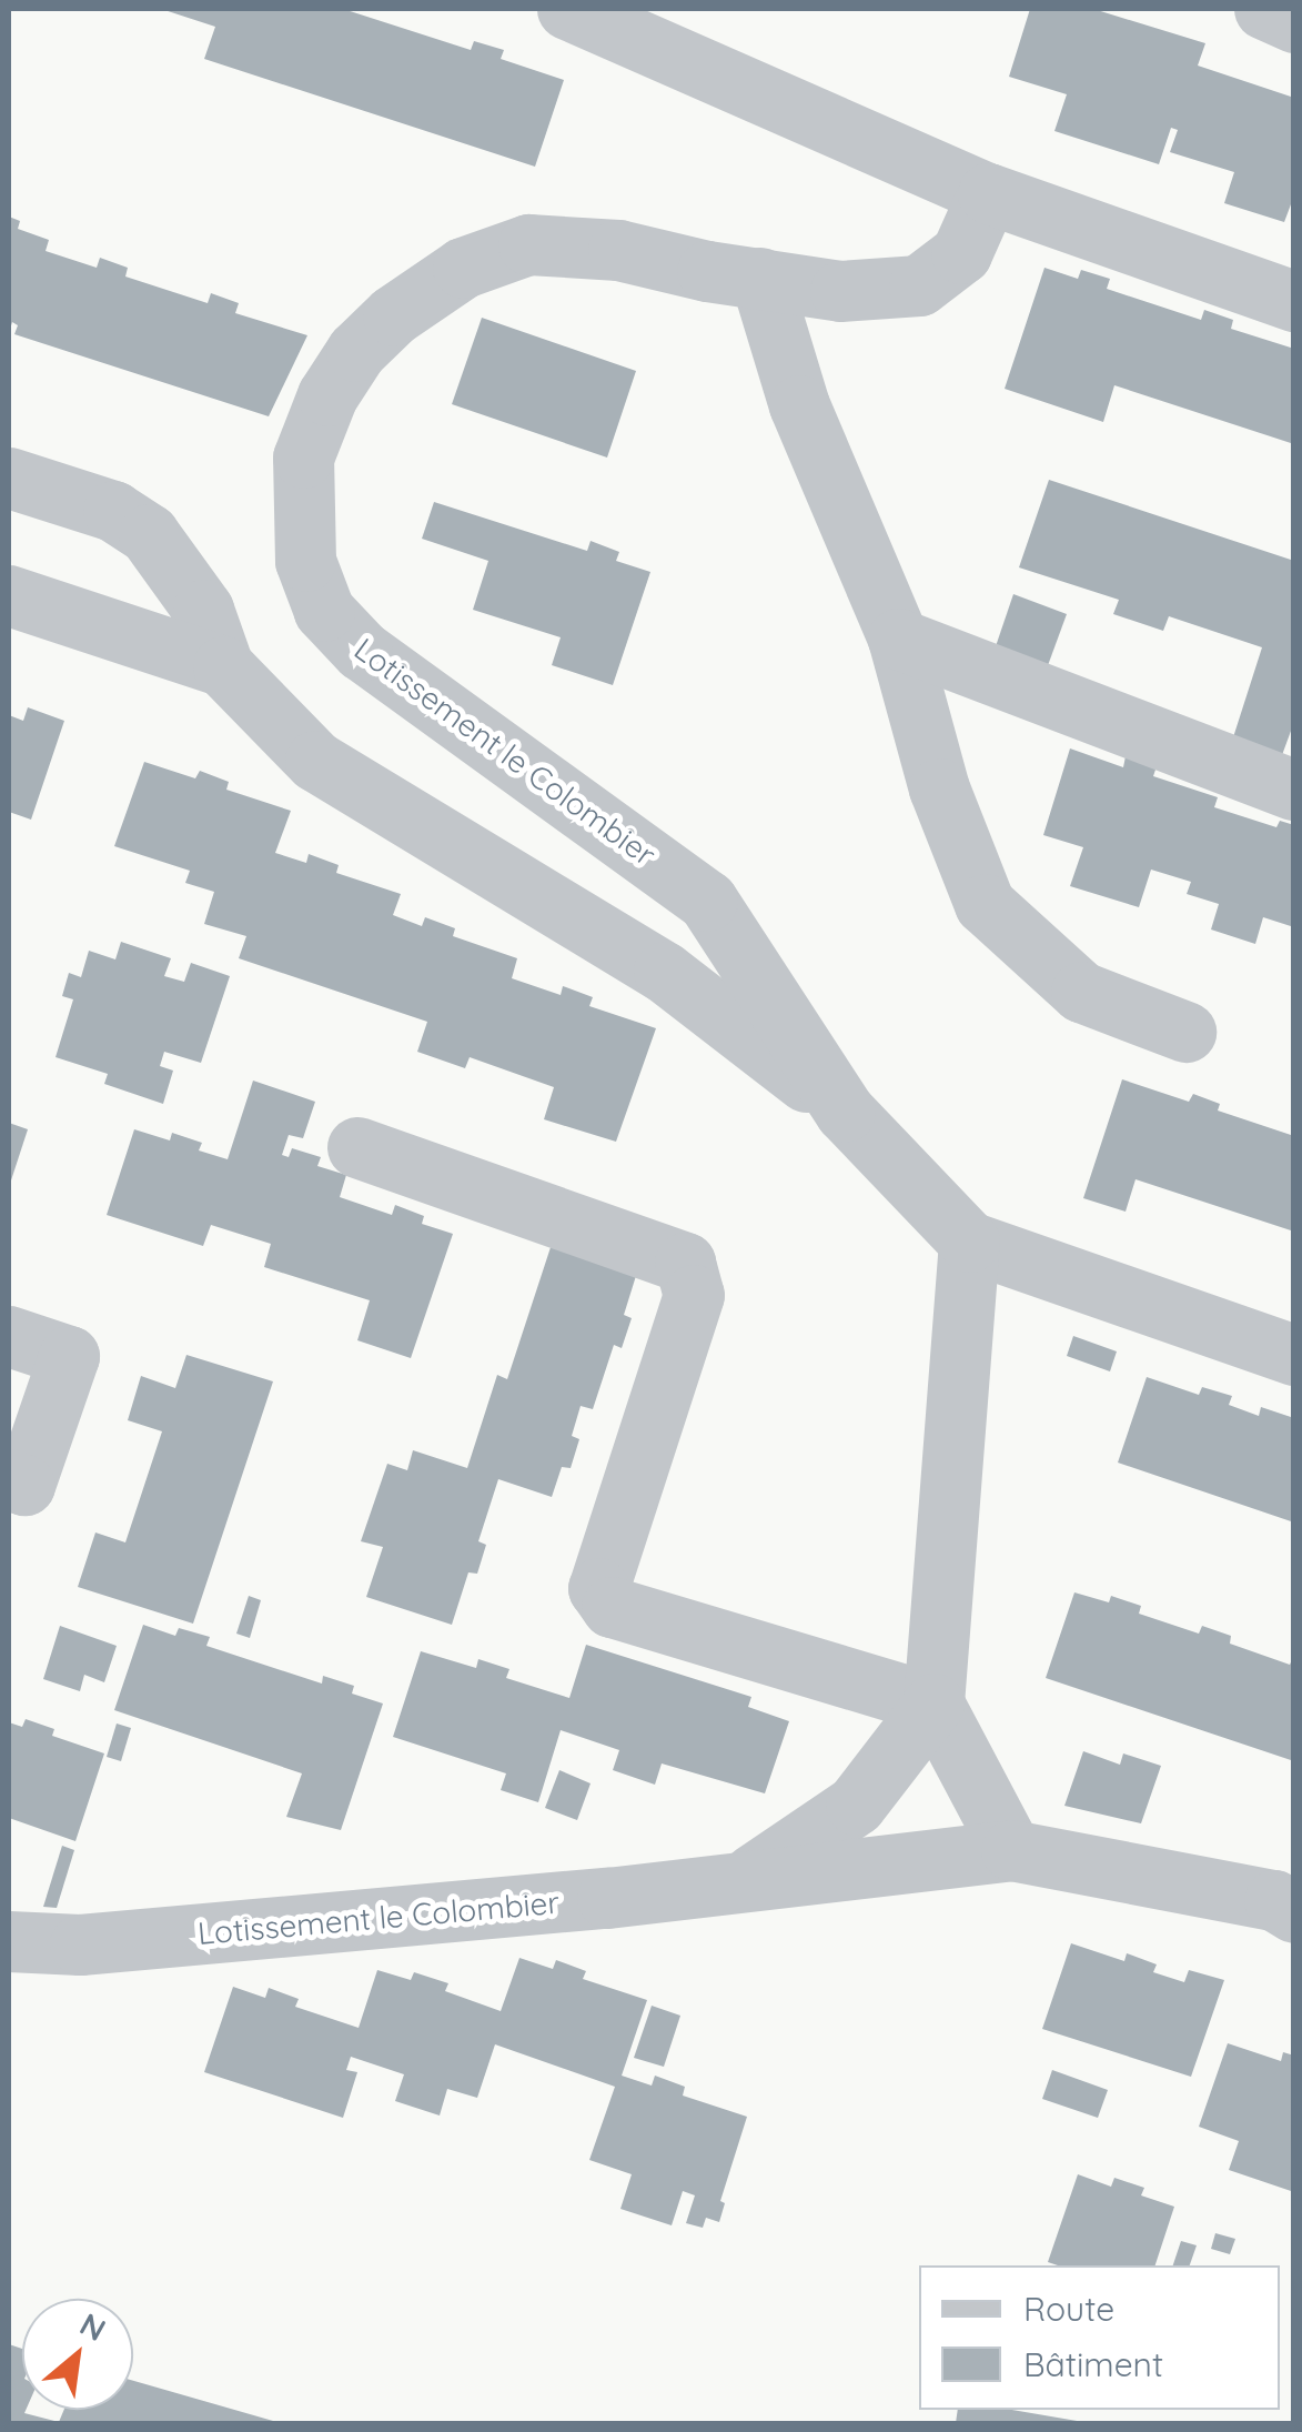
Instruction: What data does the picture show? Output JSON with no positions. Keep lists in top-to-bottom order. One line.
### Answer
{"streets":{"street":["Lotissement le Colombier"]},"legend":["Route","Bâtiment"],"north":"top right"}
